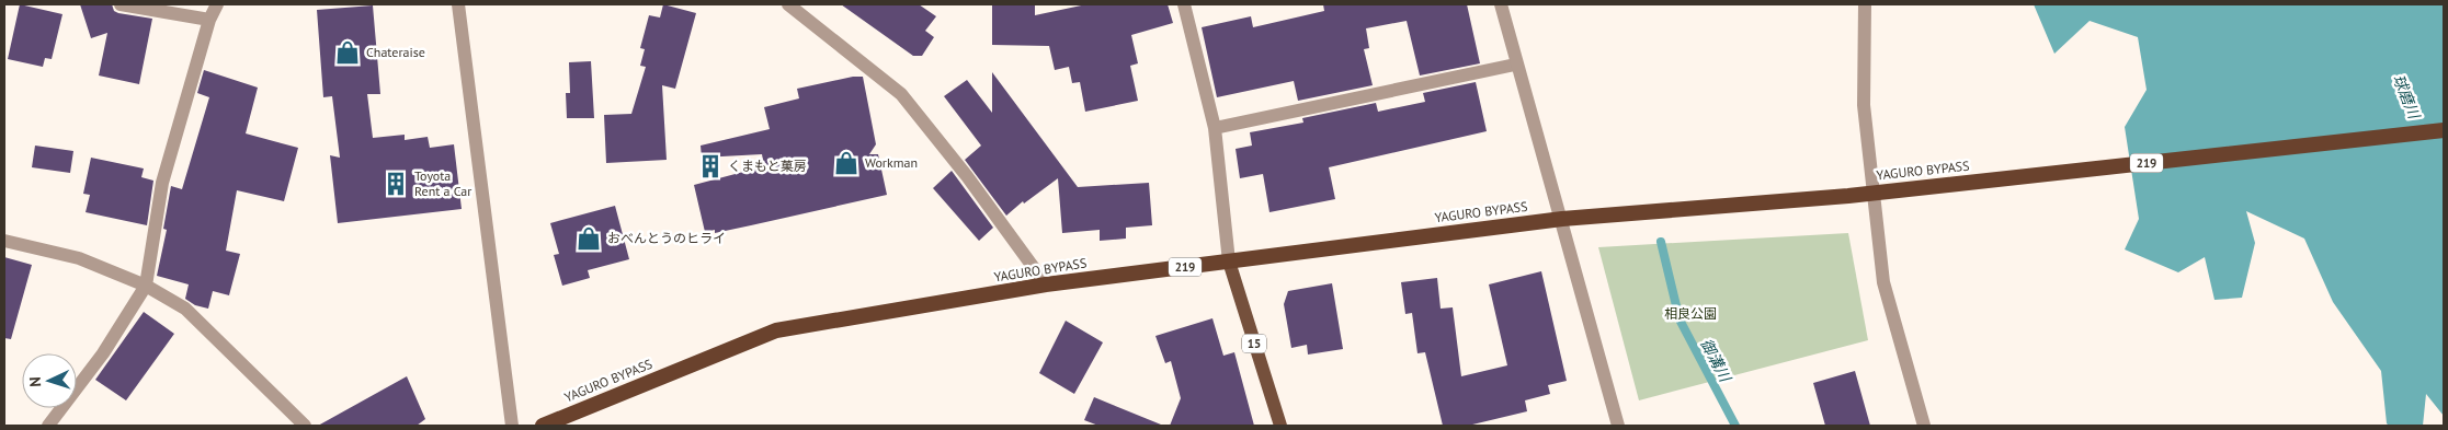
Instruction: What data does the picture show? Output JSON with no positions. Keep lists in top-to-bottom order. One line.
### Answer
{"streets":{"highway":["219","YAGURO BYPASS"],"main road":["15"]},"crossings":[["YAGURO BYPASS","15"]],"water":["球磨川","御溝川"],"parks":["相良公園"],"places":{"shop":["Chateraise","Workman","おべんとうのヒライ"],"building":["くまもと菓房","Toyota Rent a Car"]},"north":"left"}
